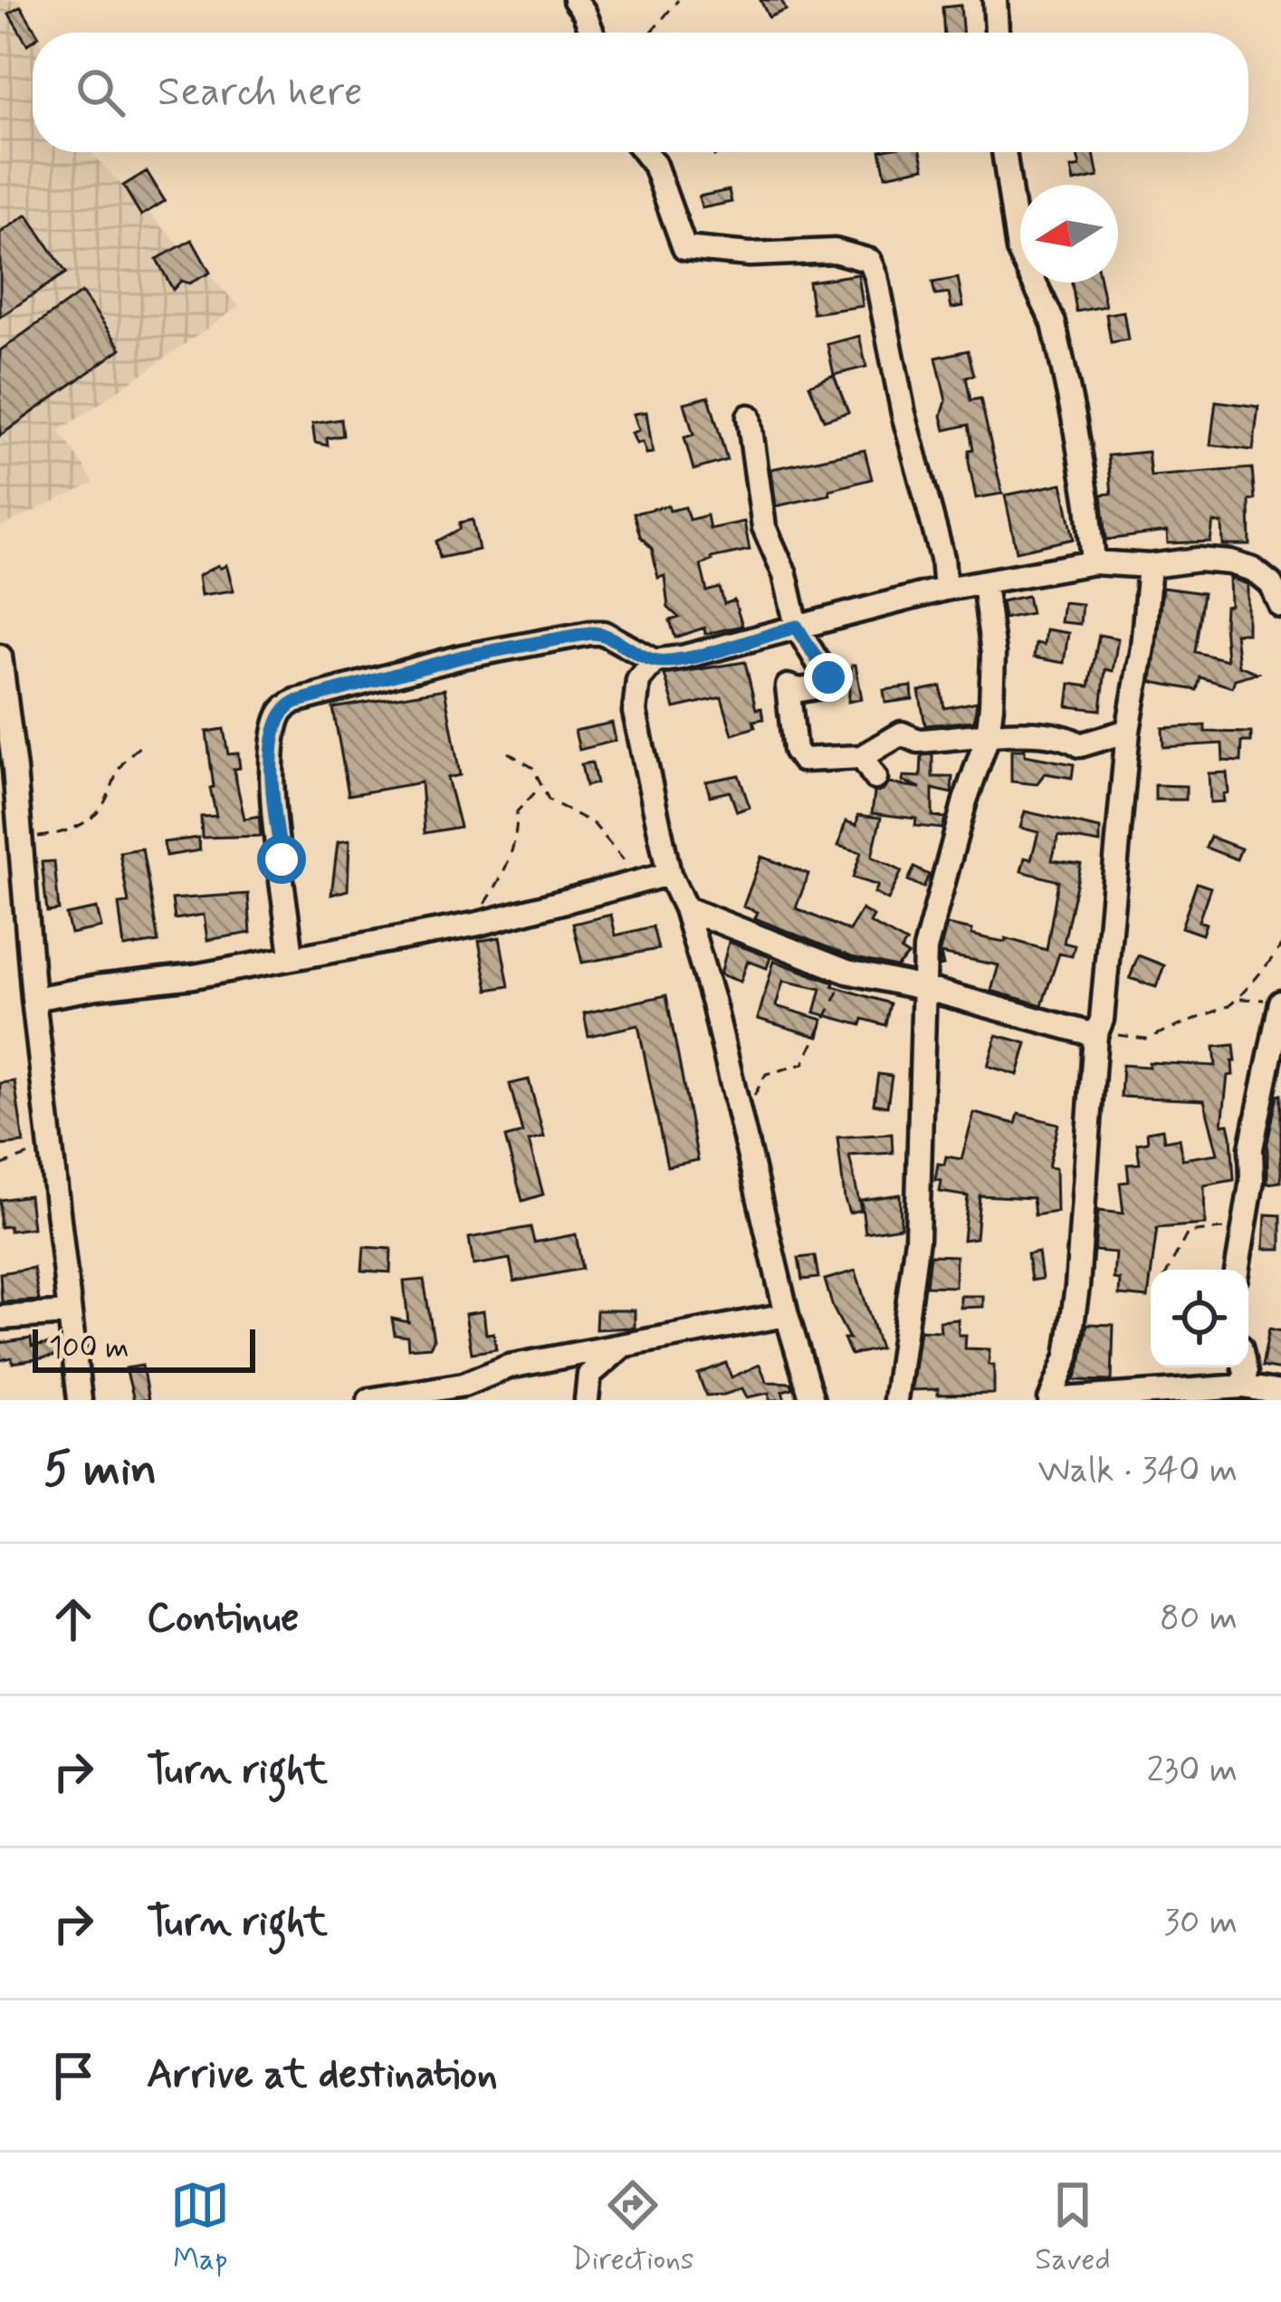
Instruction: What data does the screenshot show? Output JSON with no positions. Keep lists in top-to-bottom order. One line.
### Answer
{"scale_bar":"100 m","north":"left","page":{"search":"Search here","scale":"100 m","heading":["5 min","Walk · 340 m"],"list":[["Continue","80 m"],["Turn right","230 m"],["Turn right","30 m"],"Arrive at destination"],"nav":["Map","Directions","Saved"]}}
